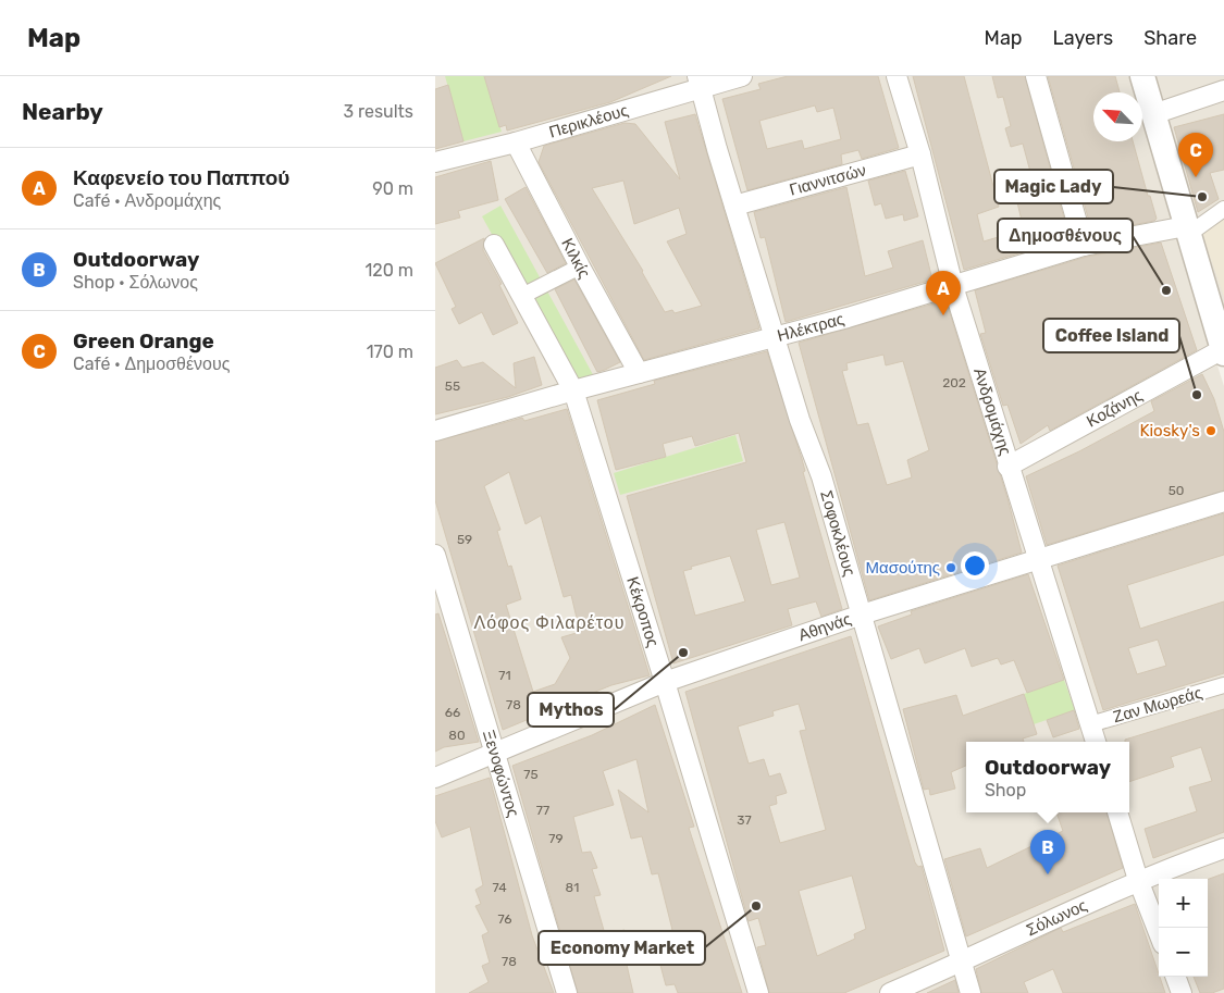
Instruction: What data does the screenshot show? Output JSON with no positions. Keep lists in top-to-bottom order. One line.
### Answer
{"streets":{"street":["Περικλέους","Γιαννιτσών","Κιλκίς","Ηλέκτρας","Κοζάνης","Ανδρομάχης","Σοφοκλέους","Κέκροπος","Αθηνάς","Ζαν Μωρεάς","Ξενοφώντος","Σόλωνος"]},"crossings":[["Περικλέους","Κιλκίς"],["Περικλέους","Σοφοκλέους"],["Γιαννιτσών","Ανδρομάχης"],["Γιαννιτσών","Σοφοκλέους"],["Κιλκίς","Ηλέκτρας"],["Ηλέκτρας","Ανδρομάχης"],["Ηλέκτρας","Σοφοκλέους"],["Ηλέκτρας","Κέκροπος"],["Κοζάνης","Ανδρομάχης"],["Ανδρομάχης","Αθηνάς"],["Ανδρομάχης","Ζαν Μωρεάς"],["Σοφοκλέους","Αθηνάς"],["Σοφοκλέους","Σόλωνος"],["Κέκροπος","Αθηνάς"],["Αθηνάς","Ξενοφώντος"]],"districts":["Λόφος Φιλαρέτου"],"places":["Magic Lady","Δημοσθένους","Coffee Island","Kiosky's","Μασούτης","Mythos","Economy Market"],"house_numbers":["202","55","50","59","71","78","66","80","75","77","37","79","74","81","76","78"],"north":"top left","page":{"header":"Map","nav":["Map","Layers","Share"],"heading":["Nearby","3 results"],"pins":["C","A","B"],"list":[{"mark":"A","name":"Καφενείο του Παππού","note":"Café · Ανδρομάχης","value":"90 m"},{"mark":"B","name":"Outdoorway","note":"Shop · Σόλωνος","value":"120 m"},{"mark":"C","name":"Green Orange","note":"Café · Δημοσθένους","value":"170 m"}],"popup":["Outdoorway","Shop"],"map_buttons":["+","−"]}}
